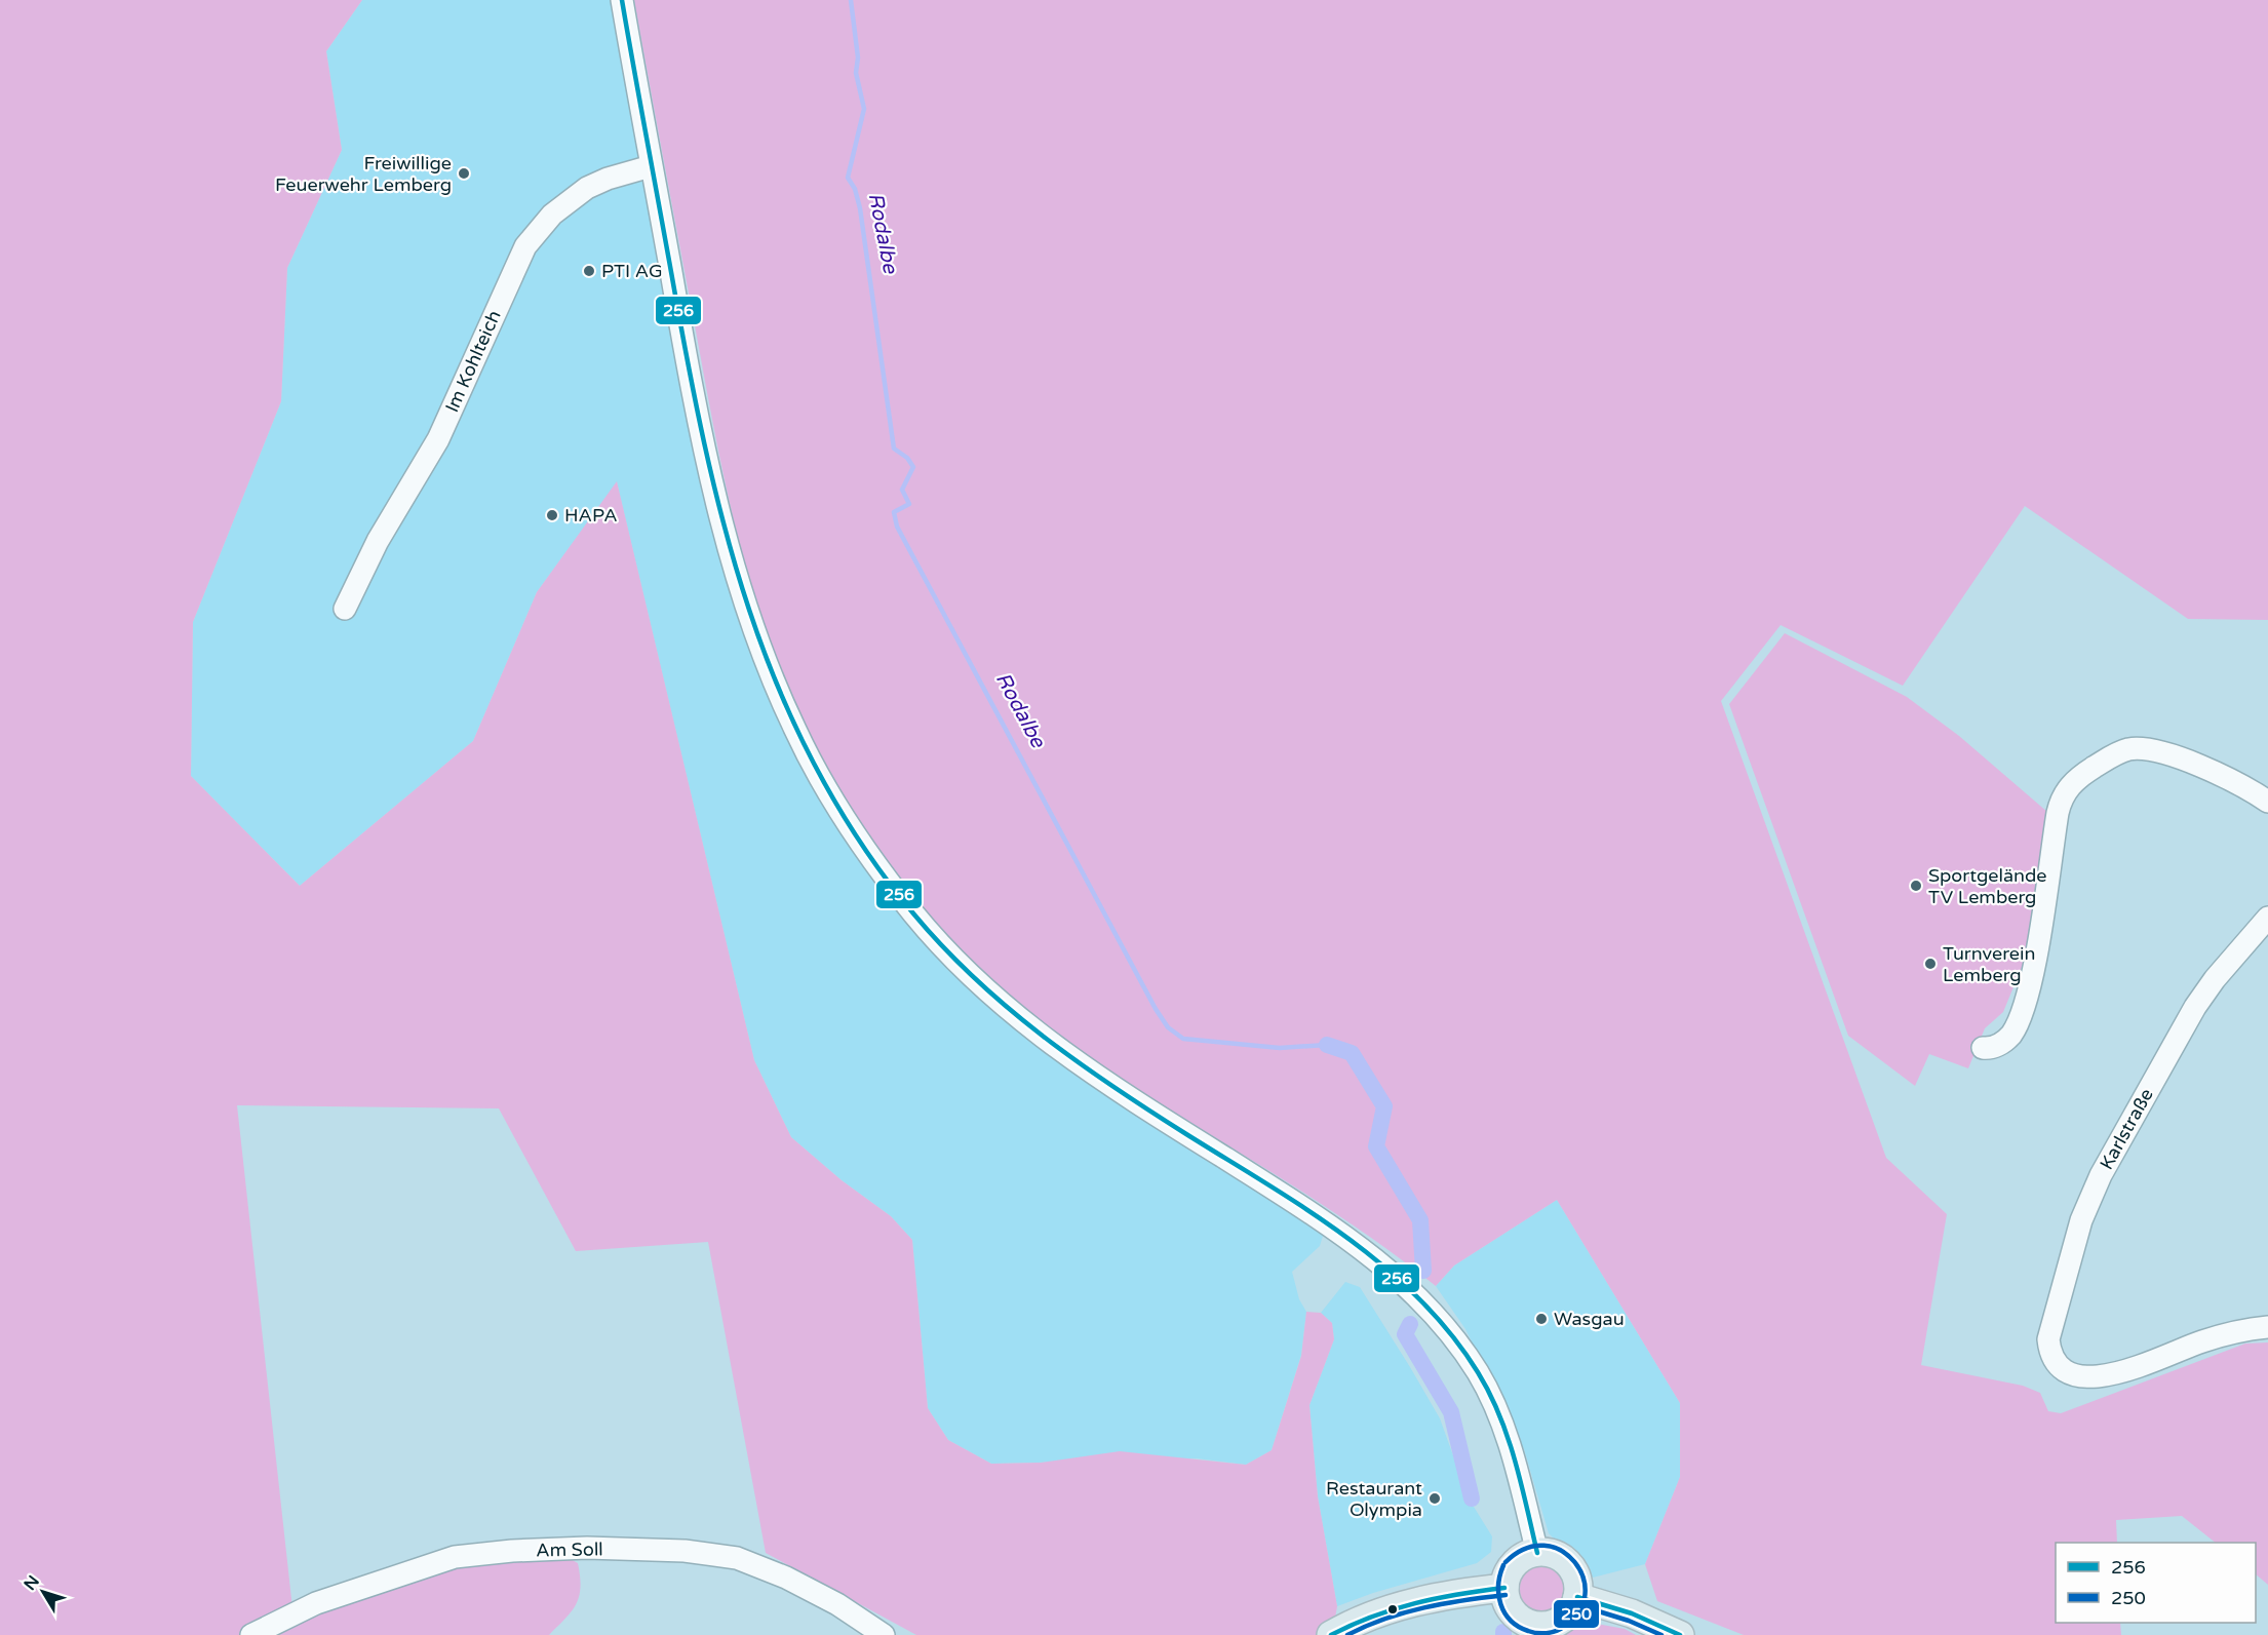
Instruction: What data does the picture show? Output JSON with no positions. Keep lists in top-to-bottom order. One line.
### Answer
{"streets":{"street":["Im Kohlteich","Karlstraße","Am Soll"]},"water":["Rodalbe"],"places":["Freiwillige Feuerwehr Lemberg","PTI AG","HAPA","Sportgelände TV Lemberg","Turnverein Lemberg","Wasgau","Restaurant Olympia"],"lines":["transit line 256","transit line 250"],"legend":["256","250"],"north":"top left"}
